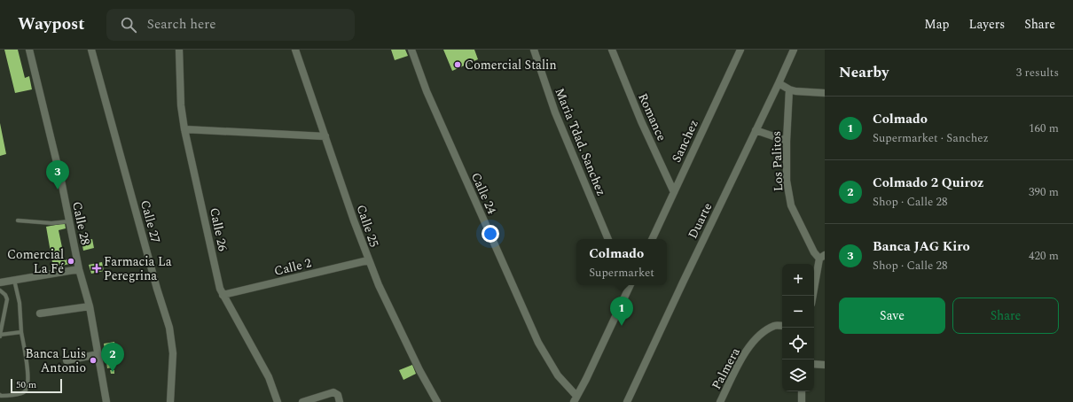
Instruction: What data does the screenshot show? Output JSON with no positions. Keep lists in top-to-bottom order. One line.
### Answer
{"streets":{"street":["Romance","Sanchez","Maria Tdad. Sanchez","Los Palitos","Calle 24","Duarte","Calle 27","Calle 28","Calle 25","Calle 26","Calle 2","Palmera"]},"crossings":[["Romance","Sanchez"],["Calle 25","Calle 2"],["Calle 26","Calle 2"]],"places":{"other":["Comercial Stalin","Comercial La Fé","Banca Luis Antonio"],"health":["Farmacia La Peregrina"]},"scale_bar":"50 m","page":{"header":"Waypost","search":"Search here","nav":["Map","Layers","Share"],"heading":["Nearby","3 results"],"list":[{"mark":"1","name":"Colmado","note":"Supermarket · Sanchez","value":"160 m"},{"mark":"2","name":"Colmado 2 Quiroz","note":"Shop · Calle 28","value":"390 m"},{"mark":"3","name":"Banca JAG Kiro","note":"Shop · Calle 28","value":"420 m"}],"pins":["3","1","2"],"popup":["Colmado","Supermarket"],"map_buttons":["+","−"],"buttons":["Save","Share"],"scale":"50 m"}}
